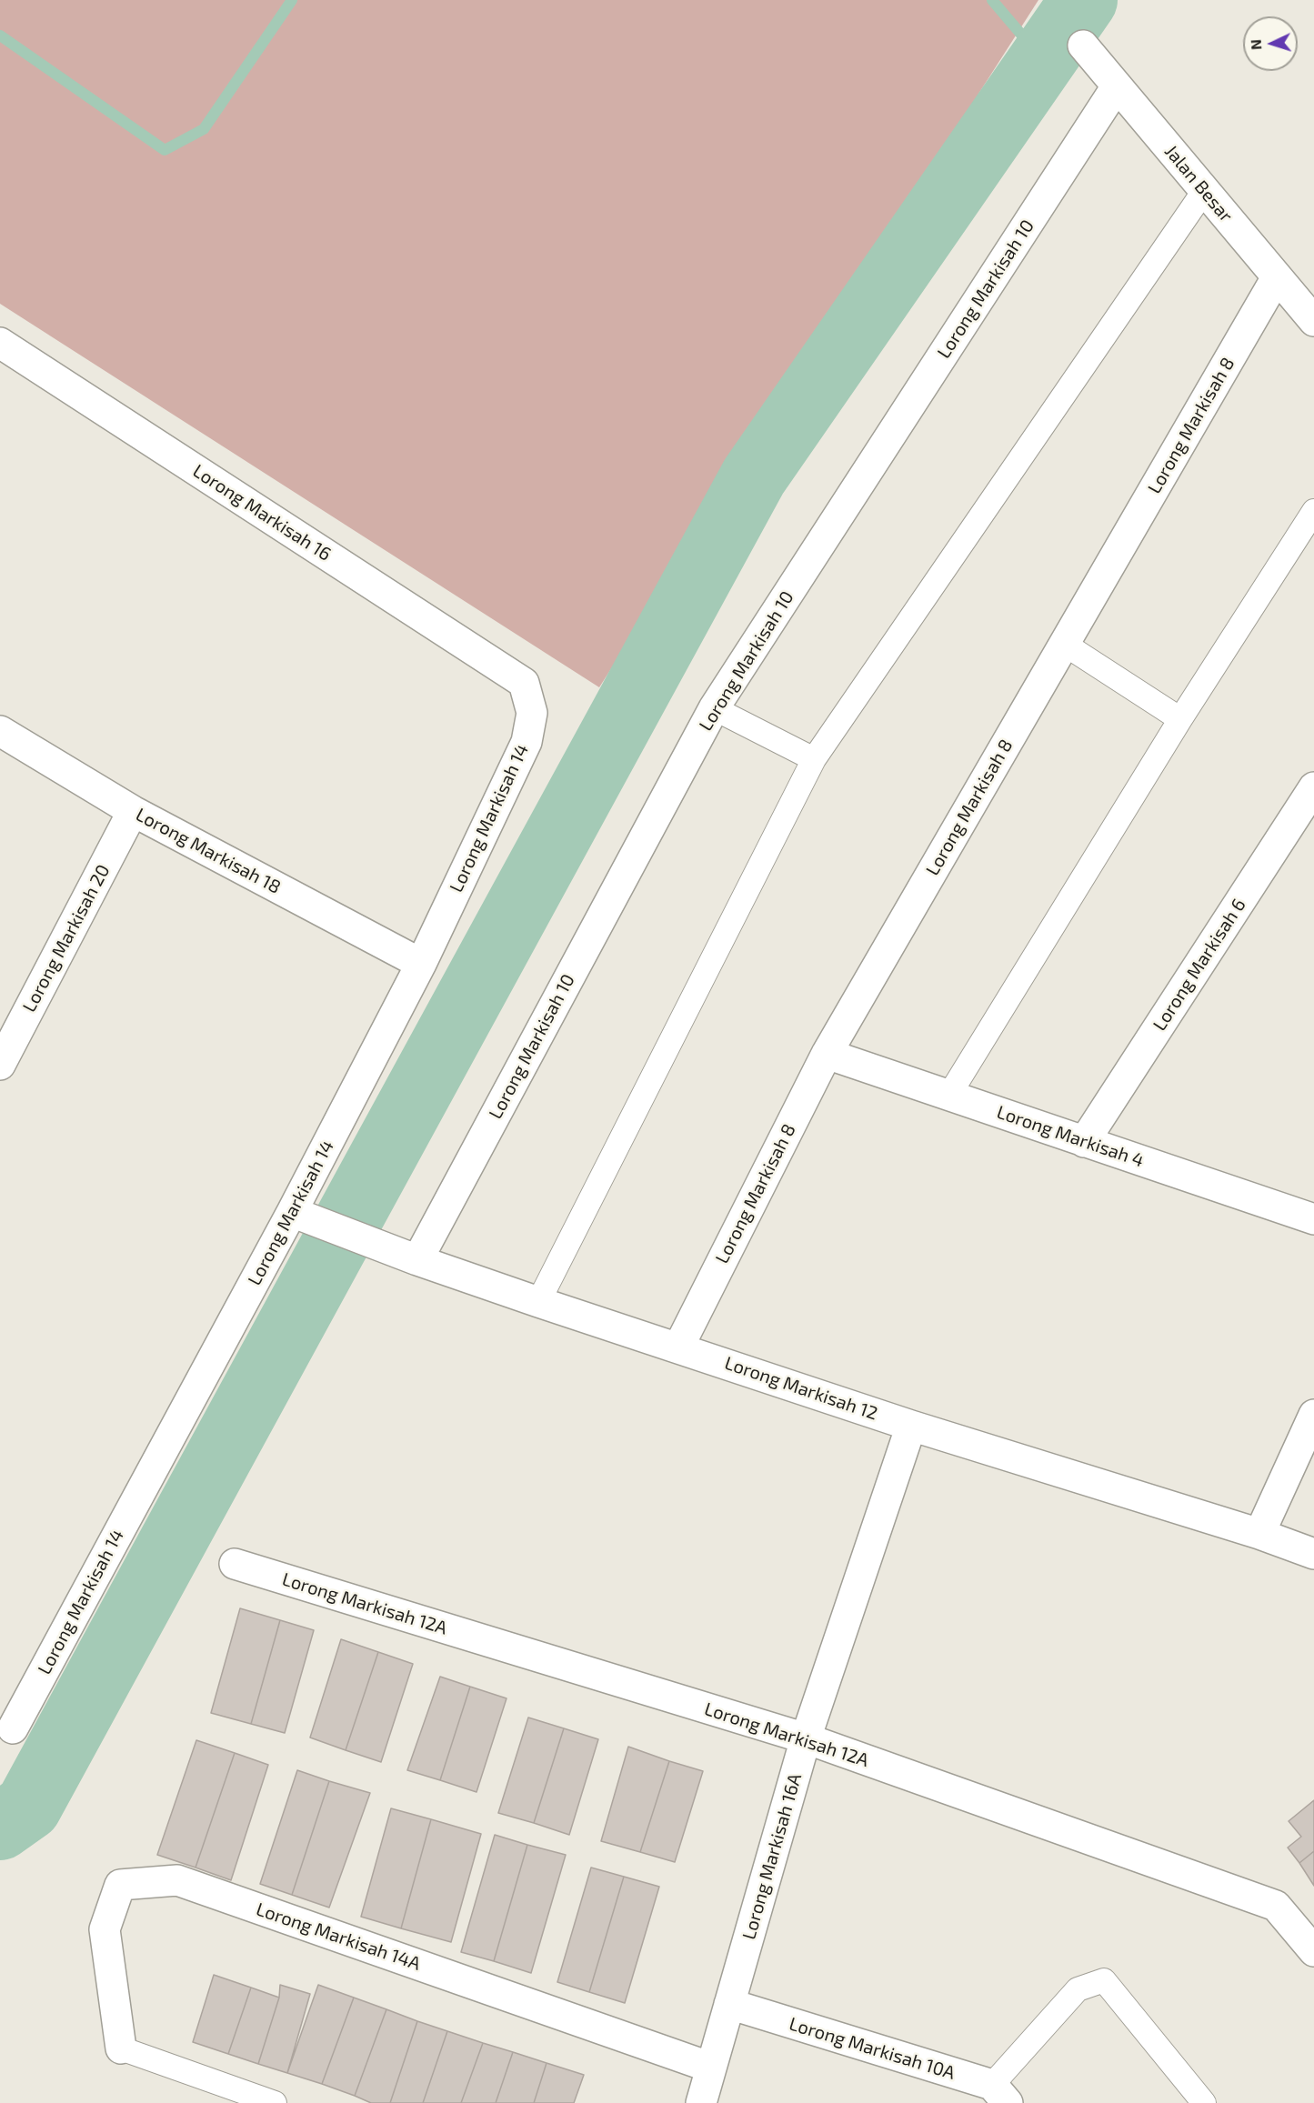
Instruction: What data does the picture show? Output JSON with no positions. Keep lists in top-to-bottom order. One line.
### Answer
{"streets":{"street":["Jalan Besar","Lorong Markisah 10","Lorong Markisah 8","Lorong Markisah 16","Lorong Markisah 14","Lorong Markisah 18","Lorong Markisah 20","Lorong Markisah 6","Lorong Markisah 4","Lorong Markisah 12","Lorong Markisah 12A","Lorong Markisah 16A","Lorong Markisah 14A","Lorong Markisah 10A"]},"crossings":[["Jalan Besar","Lorong Markisah 10"],["Jalan Besar","Lorong Markisah 8"],["Lorong Markisah 10","Lorong Markisah 12"],["Lorong Markisah 8","Lorong Markisah 4"],["Lorong Markisah 8","Lorong Markisah 12"],["Lorong Markisah 16","Lorong Markisah 14"],["Lorong Markisah 14","Lorong Markisah 18"],["Lorong Markisah 14","Lorong Markisah 12"],["Lorong Markisah 18","Lorong Markisah 20"],["Lorong Markisah 6","Lorong Markisah 4"],["Lorong Markisah 12","Lorong Markisah 16A"],["Lorong Markisah 12A","Lorong Markisah 16A"],["Lorong Markisah 16A","Lorong Markisah 14A"],["Lorong Markisah 16A","Lorong Markisah 10A"]],"north":"left"}
